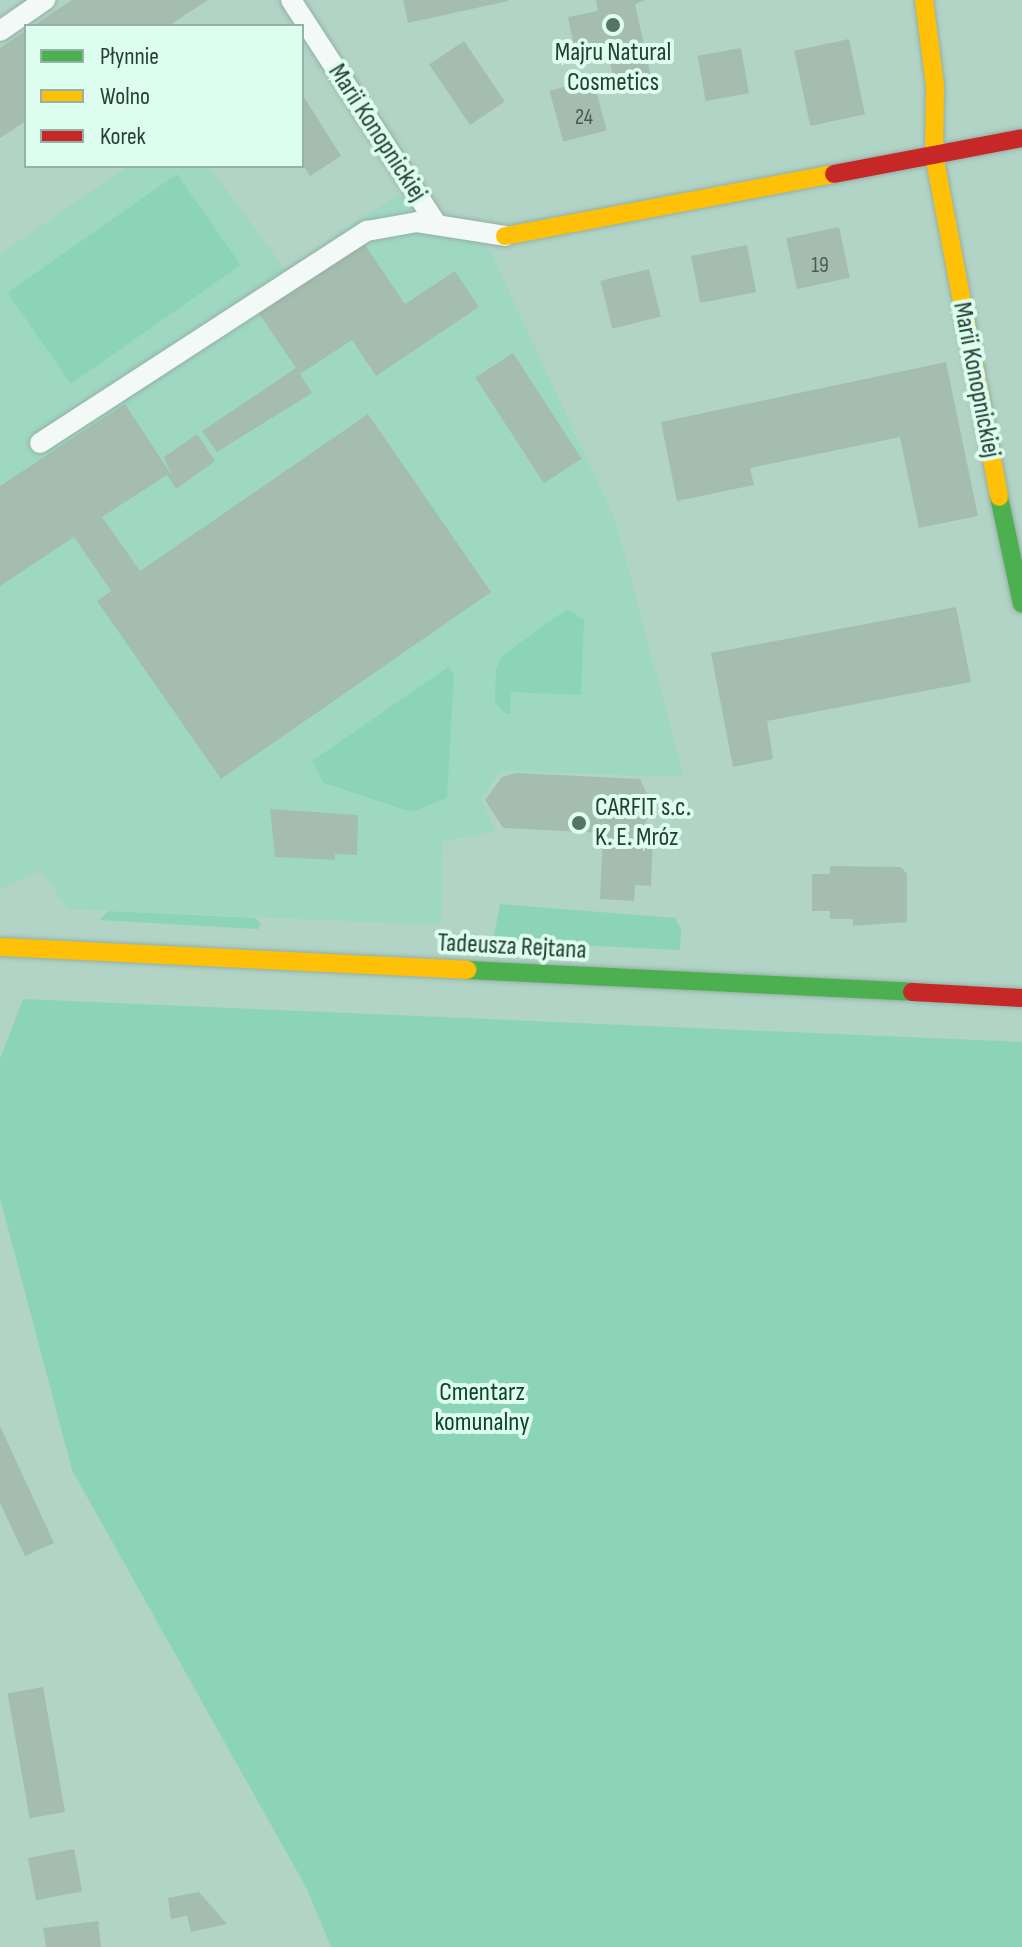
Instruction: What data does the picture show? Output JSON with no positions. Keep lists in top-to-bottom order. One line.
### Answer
{"streets":{"street":["Marii Konopnickiej","Tadeusza Rejtana"]},"parks":["Cmentarz komunalny"],"places":["Majru Natural Cosmetics","CARFIT s.c. K. E. Mróz"],"house_numbers":["24","19"],"legend":["Płynnie","Wolno","Korek"]}
